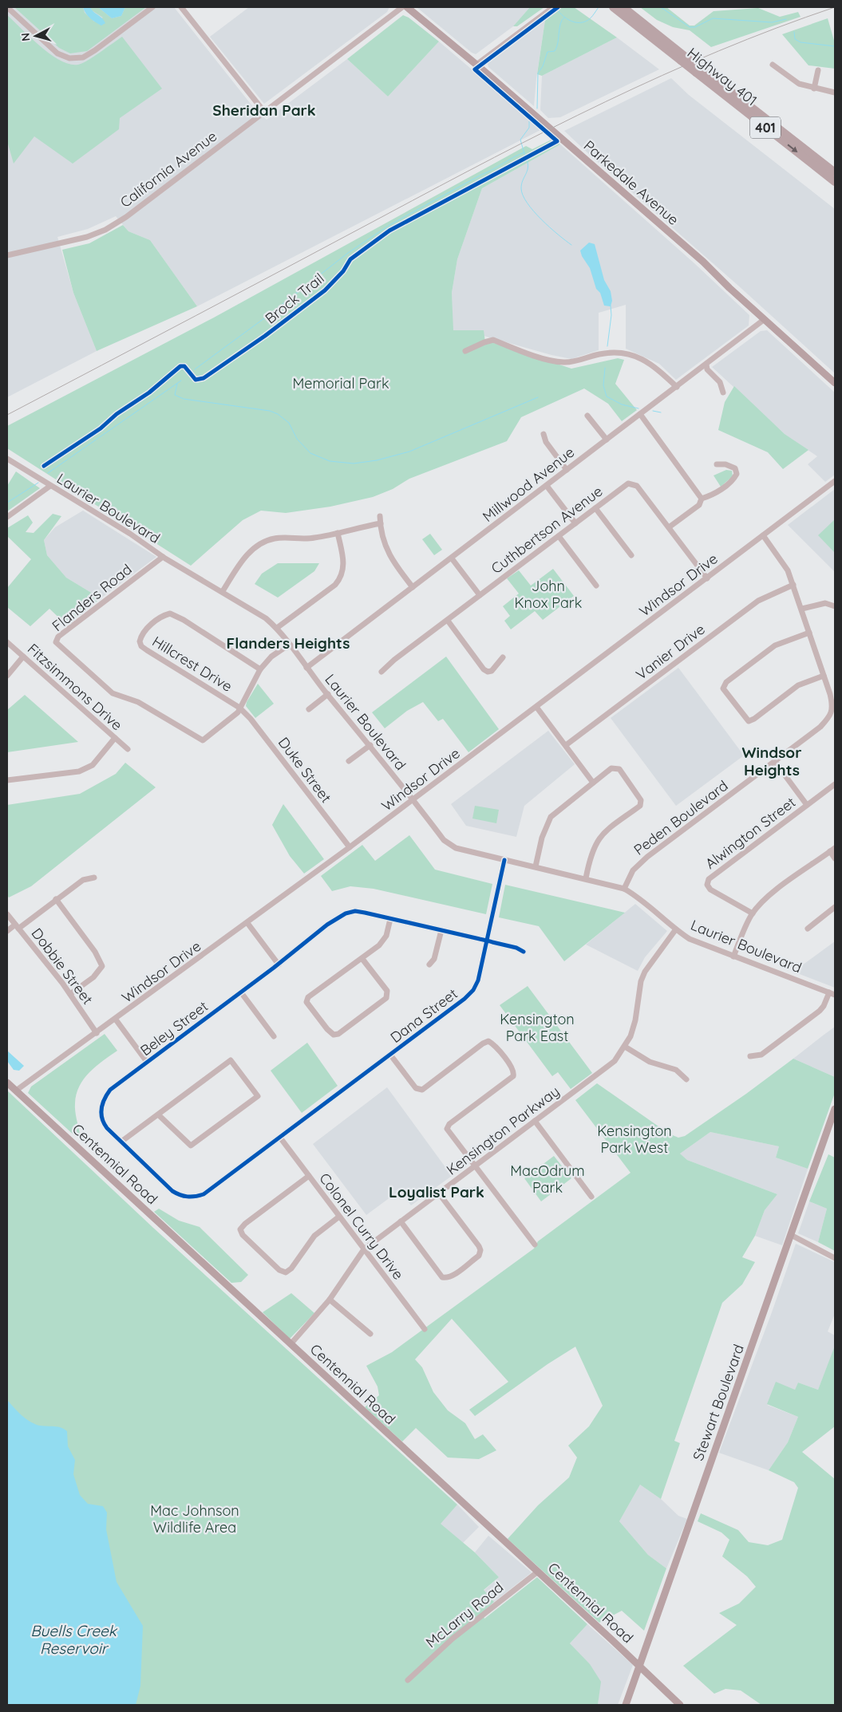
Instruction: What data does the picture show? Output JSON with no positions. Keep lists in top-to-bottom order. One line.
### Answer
{"streets":{"highway":["Highway 401","401"],"main road":["Parkedale Avenue","Centennial Road","Stewart Boulevard"],"street":["California Avenue","Millwood Avenue","Laurier Boulevard","Cuthbertson Avenue","Windsor Drive","Flanders Road","Vanier Drive","Hillcrest Drive","Fitzsimmons Drive","Duke Street","Peden Boulevard","Alwington Street","Dobbie Street","Dana Street","Beley Street","Kensington Parkway","Colonel Curry Drive","McLarry Road"],"cycle path":["Brock Trail"]},"crossings":[["Parkedale Avenue","Millwood Avenue"],["Millwood Avenue","Laurier Boulevard"],["Laurier Boulevard","Windsor Drive"],["Laurier Boulevard","Flanders Road"],["Laurier Boulevard","Peden Boulevard"],["Laurier Boulevard","Dana Street"],["Laurier Boulevard","Kensington Parkway"],["Cuthbertson Avenue","Windsor Drive"],["Windsor Drive","Duke Street"],["Windsor Drive","Peden Boulevard"],["Windsor Drive","Dobbie Street"],["Windsor Drive","Centennial Road"],["Flanders Road","Hillcrest Drive"],["Flanders Road","Duke Street"],["Vanier Drive","Peden Boulevard"],["Hillcrest Drive","Duke Street"],["Dana Street","Beley Street"],["Dana Street","Colonel Curry Drive"],["Beley Street","Colonel Curry Drive"],["Kensington Parkway","Centennial Road"],["Kensington Parkway","Colonel Curry Drive"],["Centennial Road","Stewart Boulevard"],["Centennial Road","McLarry Road"]],"districts":["Sheridan Park","Flanders Heights","Windsor Heights","Loyalist Park"],"water":["Buells Creek Reservoir"],"parks":["Memorial Park","John Knox Park","Kensington Park East","Kensington Park West","MacOdrum Park","Mac Johnson Wildlife Area"],"north":"left"}
